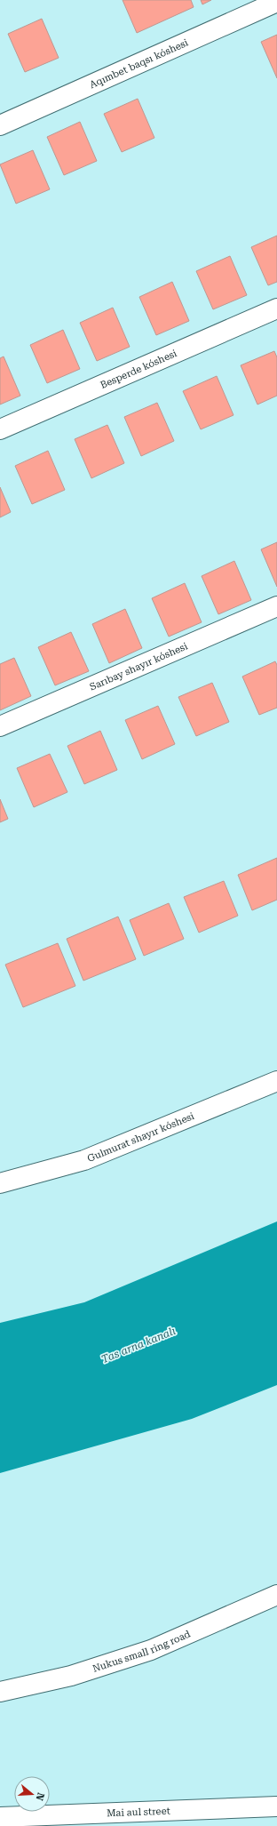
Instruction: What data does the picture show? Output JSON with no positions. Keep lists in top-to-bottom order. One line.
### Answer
{"streets":{"street":["Aqımbet baqsı kóshesi","Besperde kóshesi","Sarıbay shayır kóshesi","Gulmurat shayır kóshesi","Nukus small ring road","Mai aul street"]},"water":["Tas arna kanalı"],"north":"right"}
